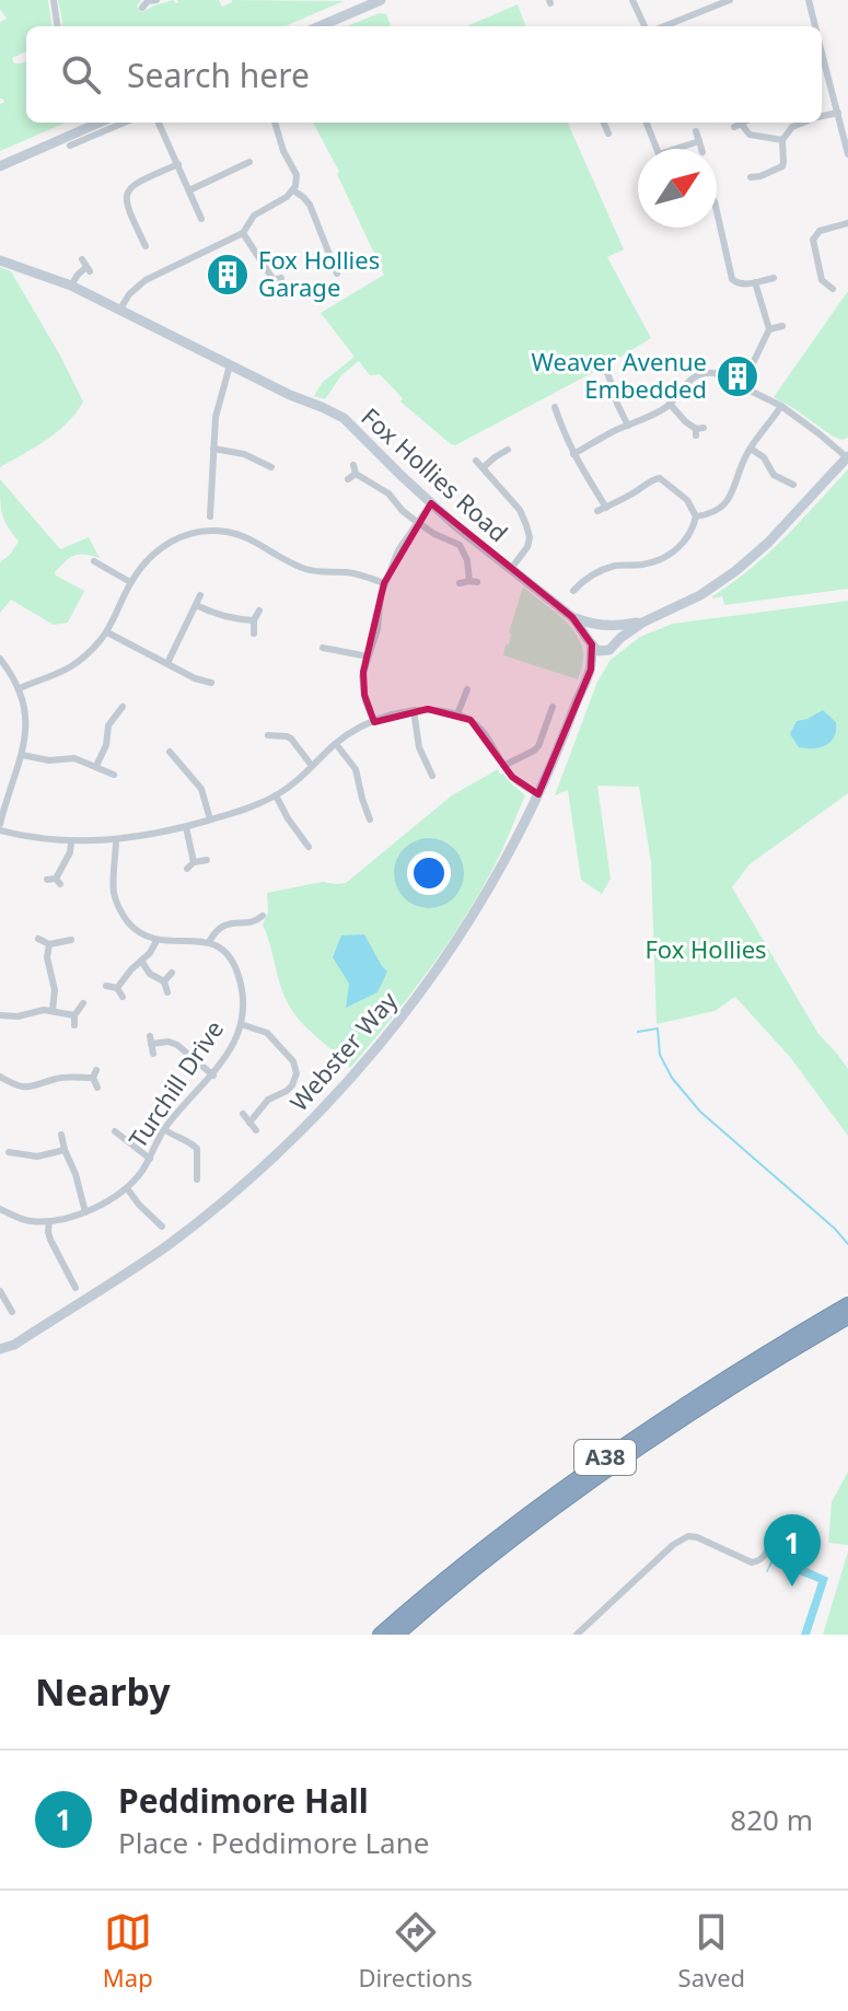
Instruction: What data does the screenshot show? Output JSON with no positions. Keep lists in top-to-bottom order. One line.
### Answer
{"streets":{"highway":["A38"],"street":["Fox Hollies Road","Webster Way","Turchill Drive"]},"crossings":[["Fox Hollies Road","Webster Way"]],"parks":["Fox Hollies"],"places":{"building":["Fox Hollies Garage","Weaver Avenue Embedded"]},"north":"top right","page":{"search":"Search here","pins":"1","heading":"Nearby","list":[{"mark":"1","name":"Peddimore Hall","note":"Place · Peddimore Lane","value":"820 m"}],"nav":["Map","Directions","Saved"]}}
